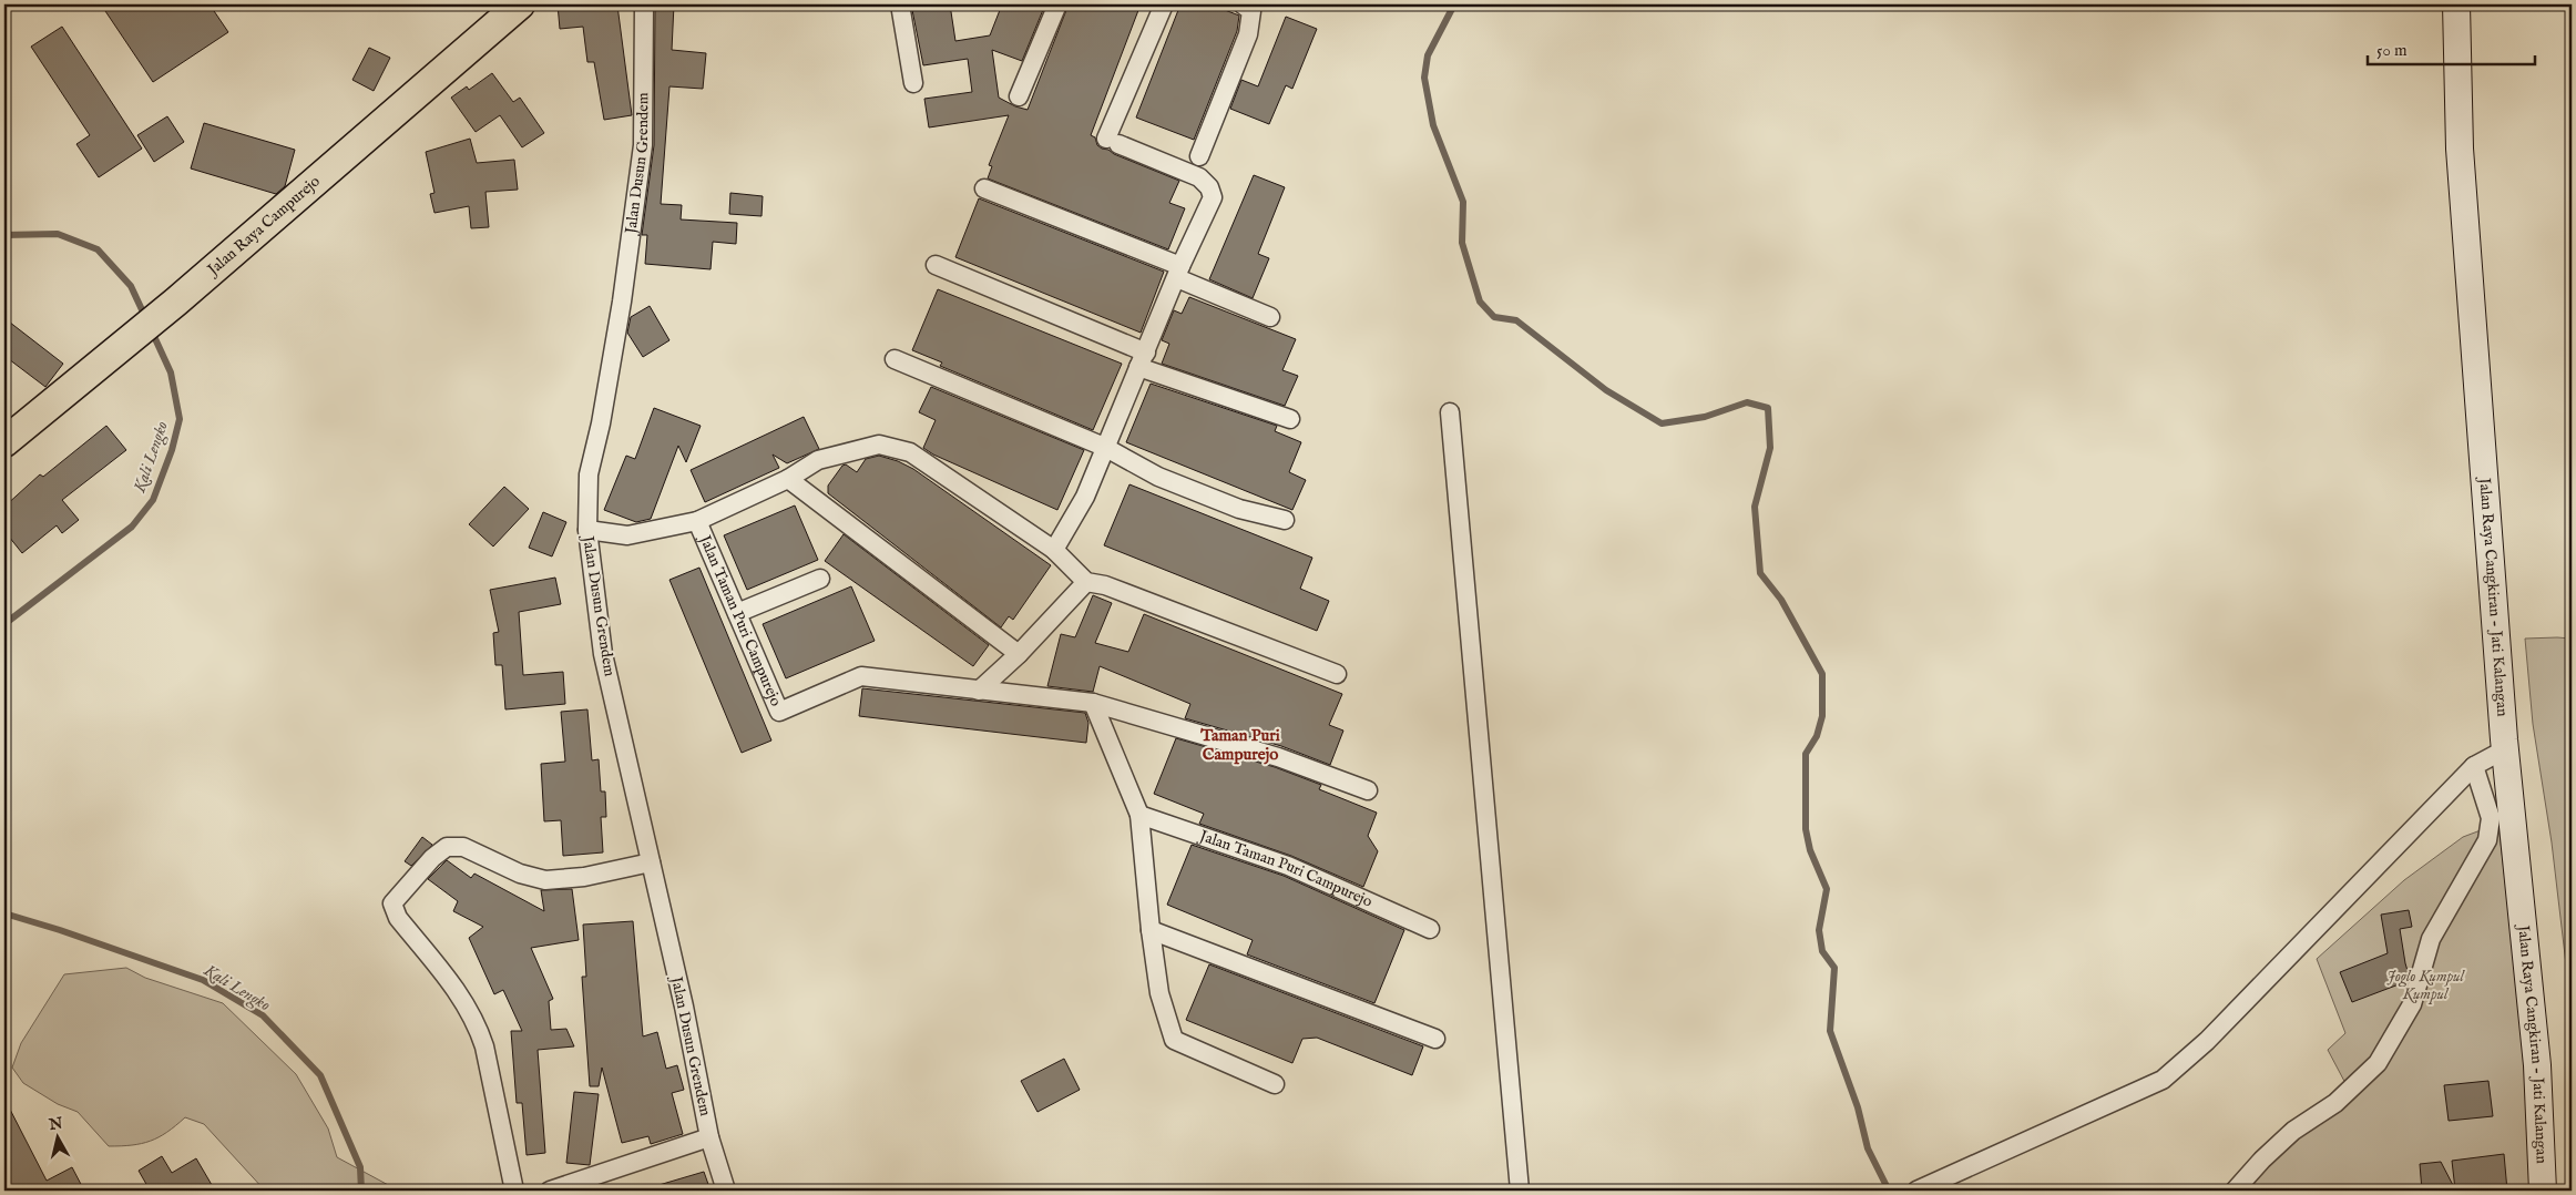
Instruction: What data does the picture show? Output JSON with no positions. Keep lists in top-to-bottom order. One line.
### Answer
{"streets":{"main road":["Jalan Raya Campurejo"],"street":["Jalan Dusun Grendem","Jalan Raya Cangkiran - Jati Kalangan","Jalan Taman Puri Campurejo"]},"crossings":[["Jalan Dusun Grendem","Jalan Taman Puri Campurejo"]],"districts":["Taman Puri Campurejo"],"water":["Kali Lengko"],"parks":["Joglo Kumpul Kumpul"],"scale_bar":"50 m","north":"top"}
